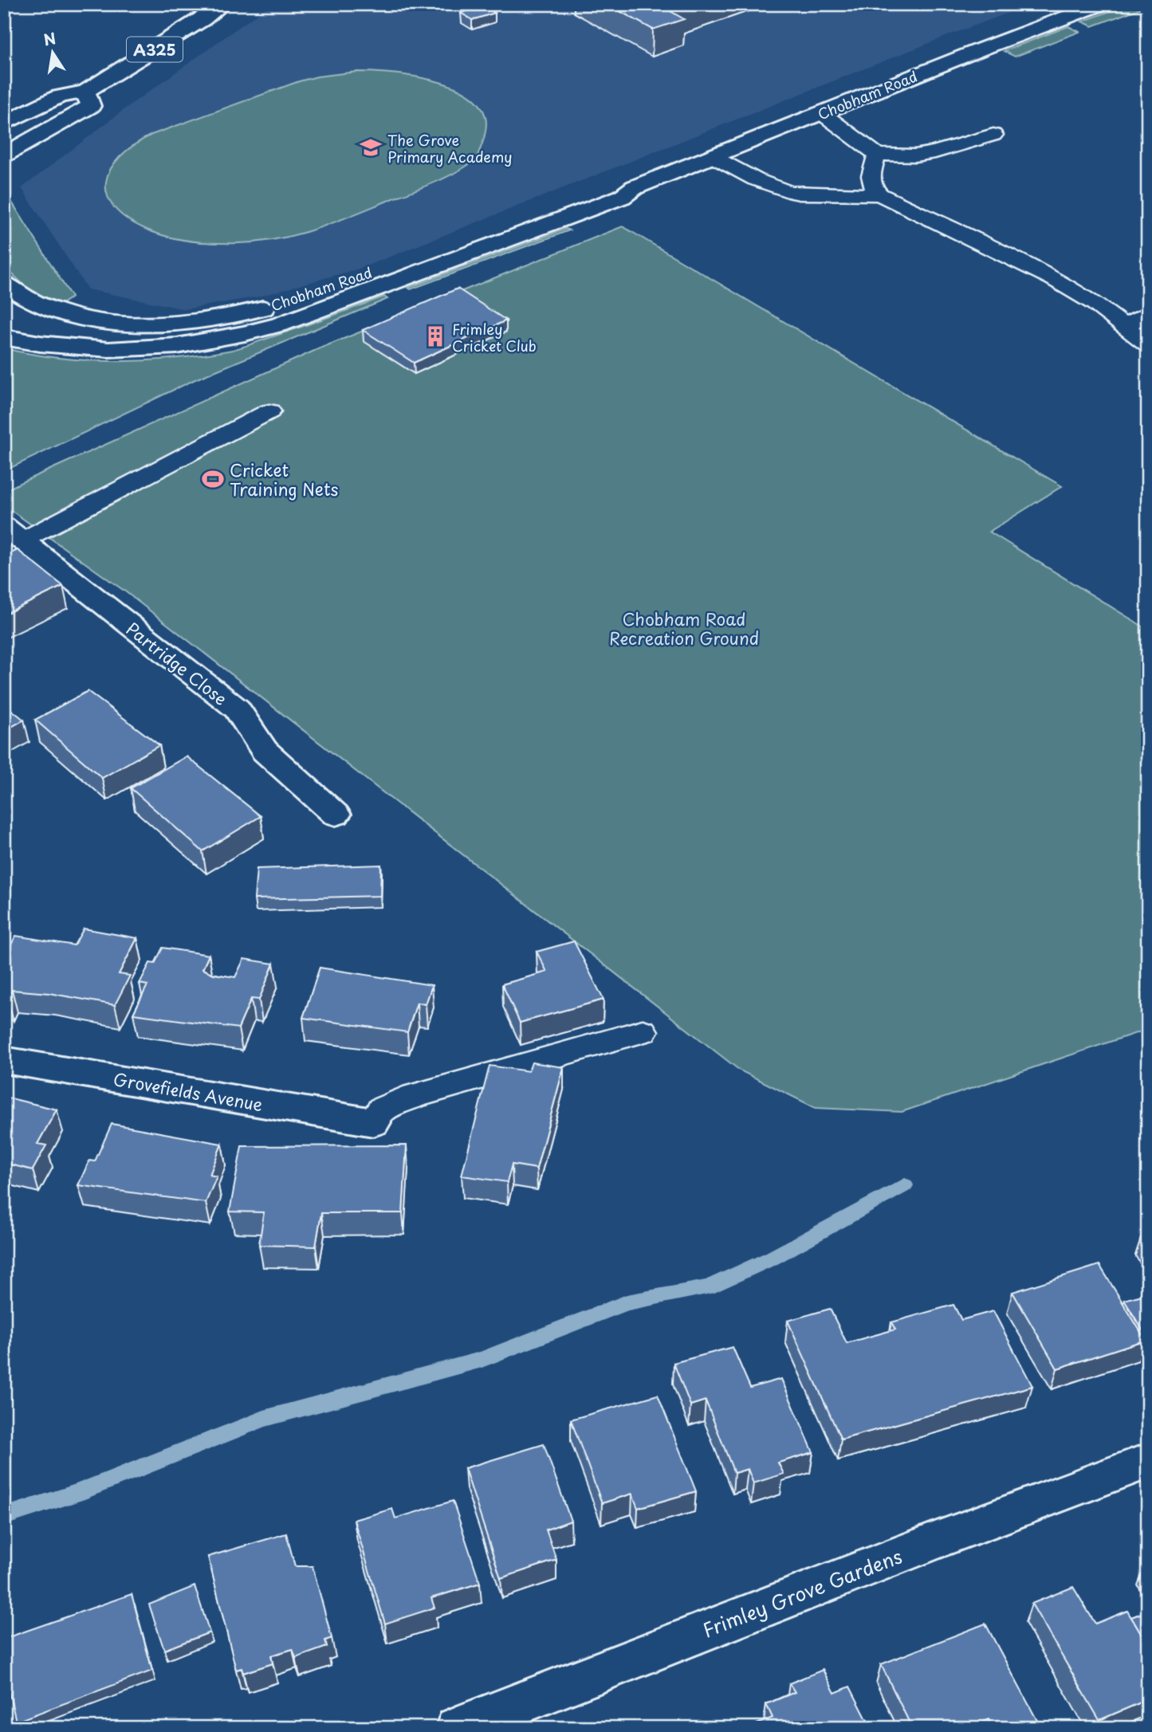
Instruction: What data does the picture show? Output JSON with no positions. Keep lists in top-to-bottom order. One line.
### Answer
{"streets":{"main road":["A325","Chobham Road","Partridge Close","Grovefields Avenue","Frimley Grove Gardens"]},"parks":["Chobham Road Recreation Ground"],"places":{"school or university":["The Grove Primary Academy"],"building":["Frimley Cricket Club"],"sports":["Cricket Training Nets"]},"north":"top"}
